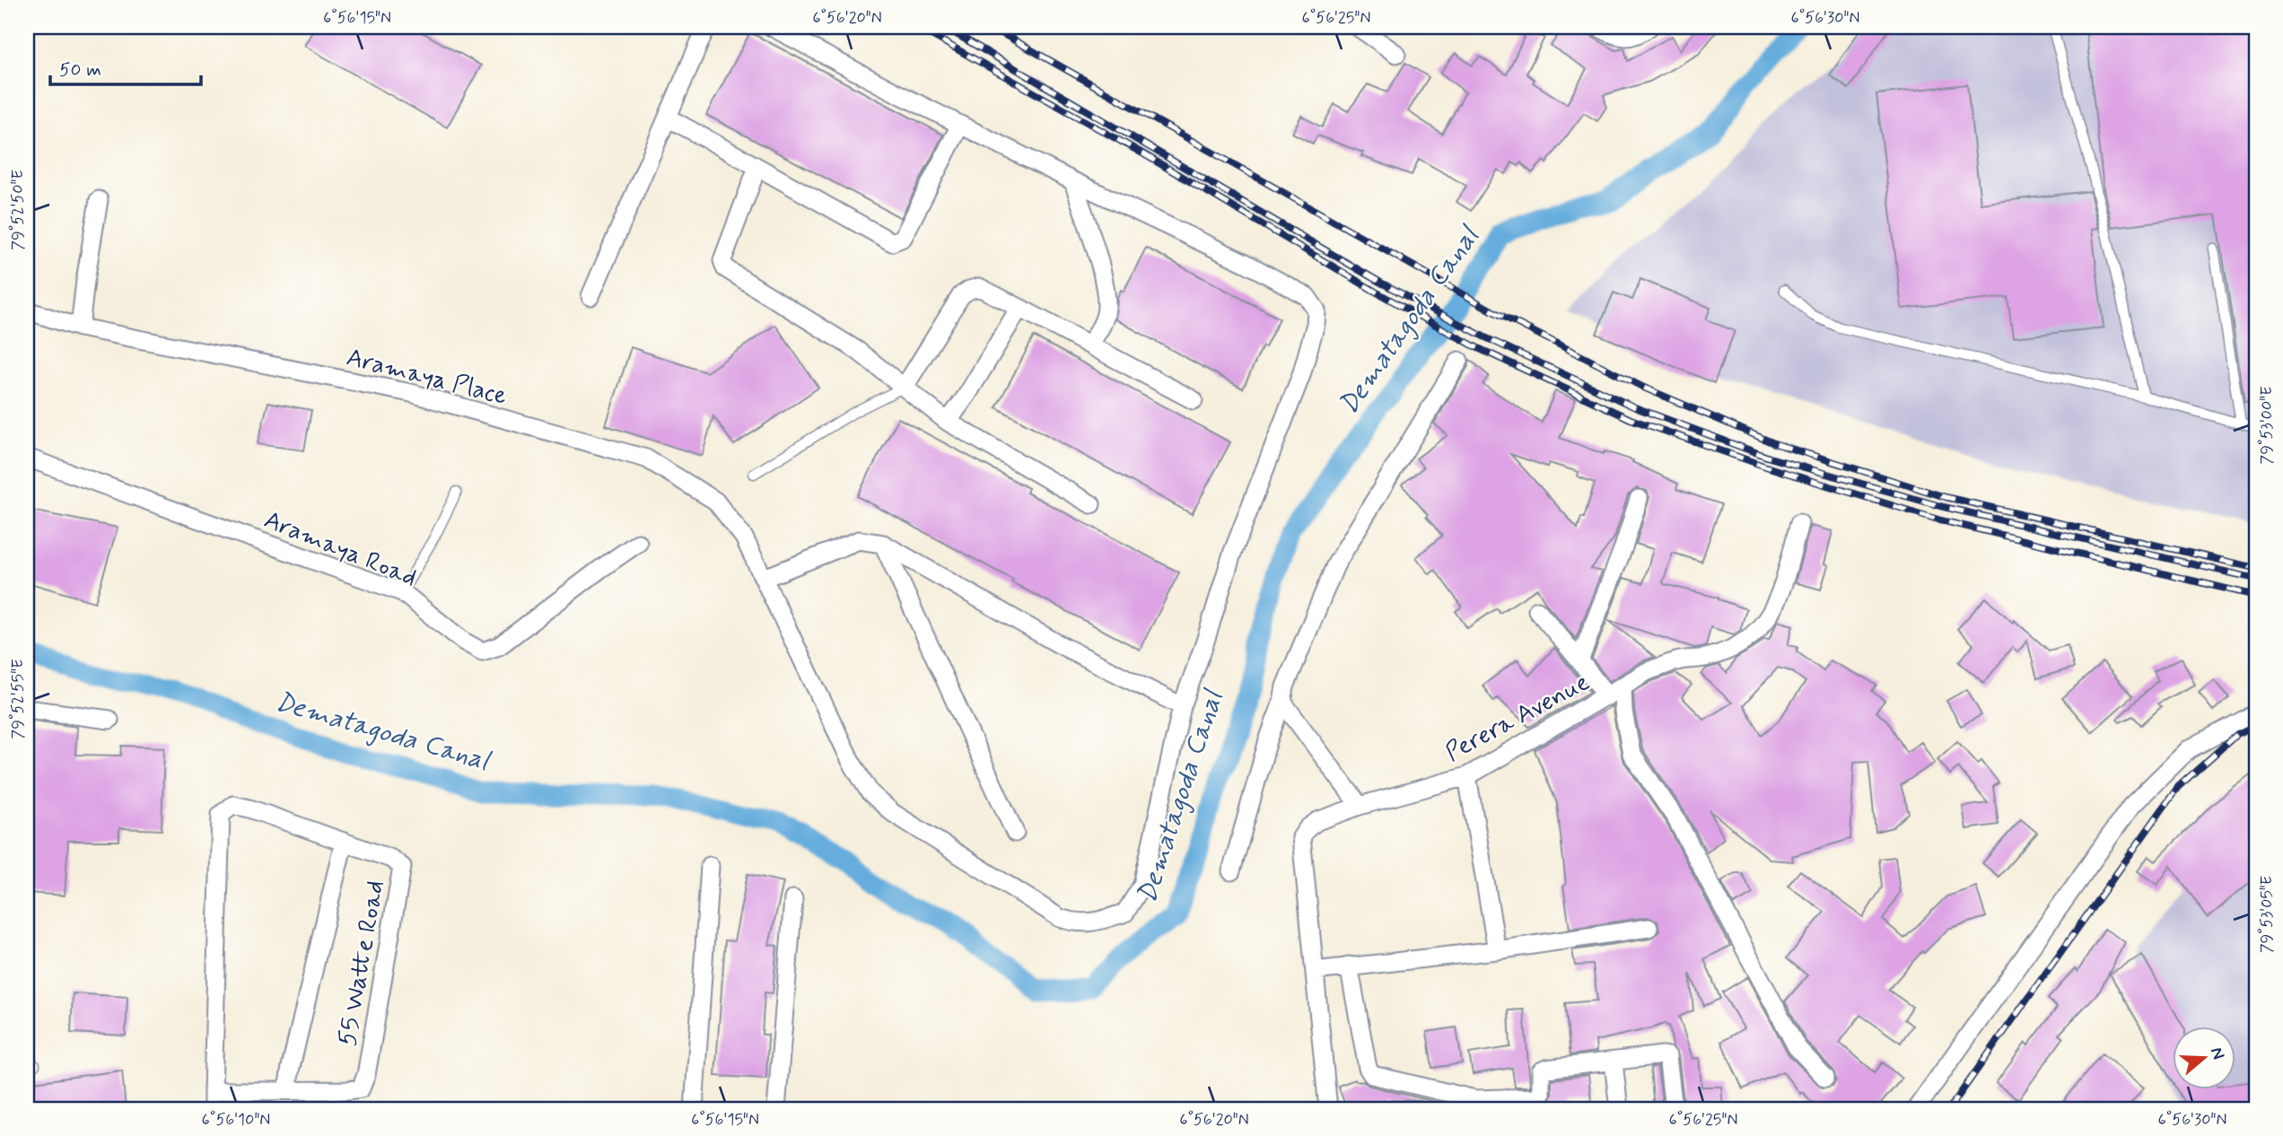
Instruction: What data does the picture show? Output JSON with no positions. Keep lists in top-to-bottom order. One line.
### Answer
{"streets":{"street":["Aramaya Place","Aramaya Road","Perera Avenue","55 Watte Road"]},"water":["Dematagoda Canal"],"scale_bar":"50 m","north":"right","coordinates":["6°56'15\"N","6°56'20\"N","6°56'25\"N","6°56'30\"N","79°52'50\"E","79°53'00\"E","79°52'55\"E","79°53'05\"E","6°56'10\"N"]}
